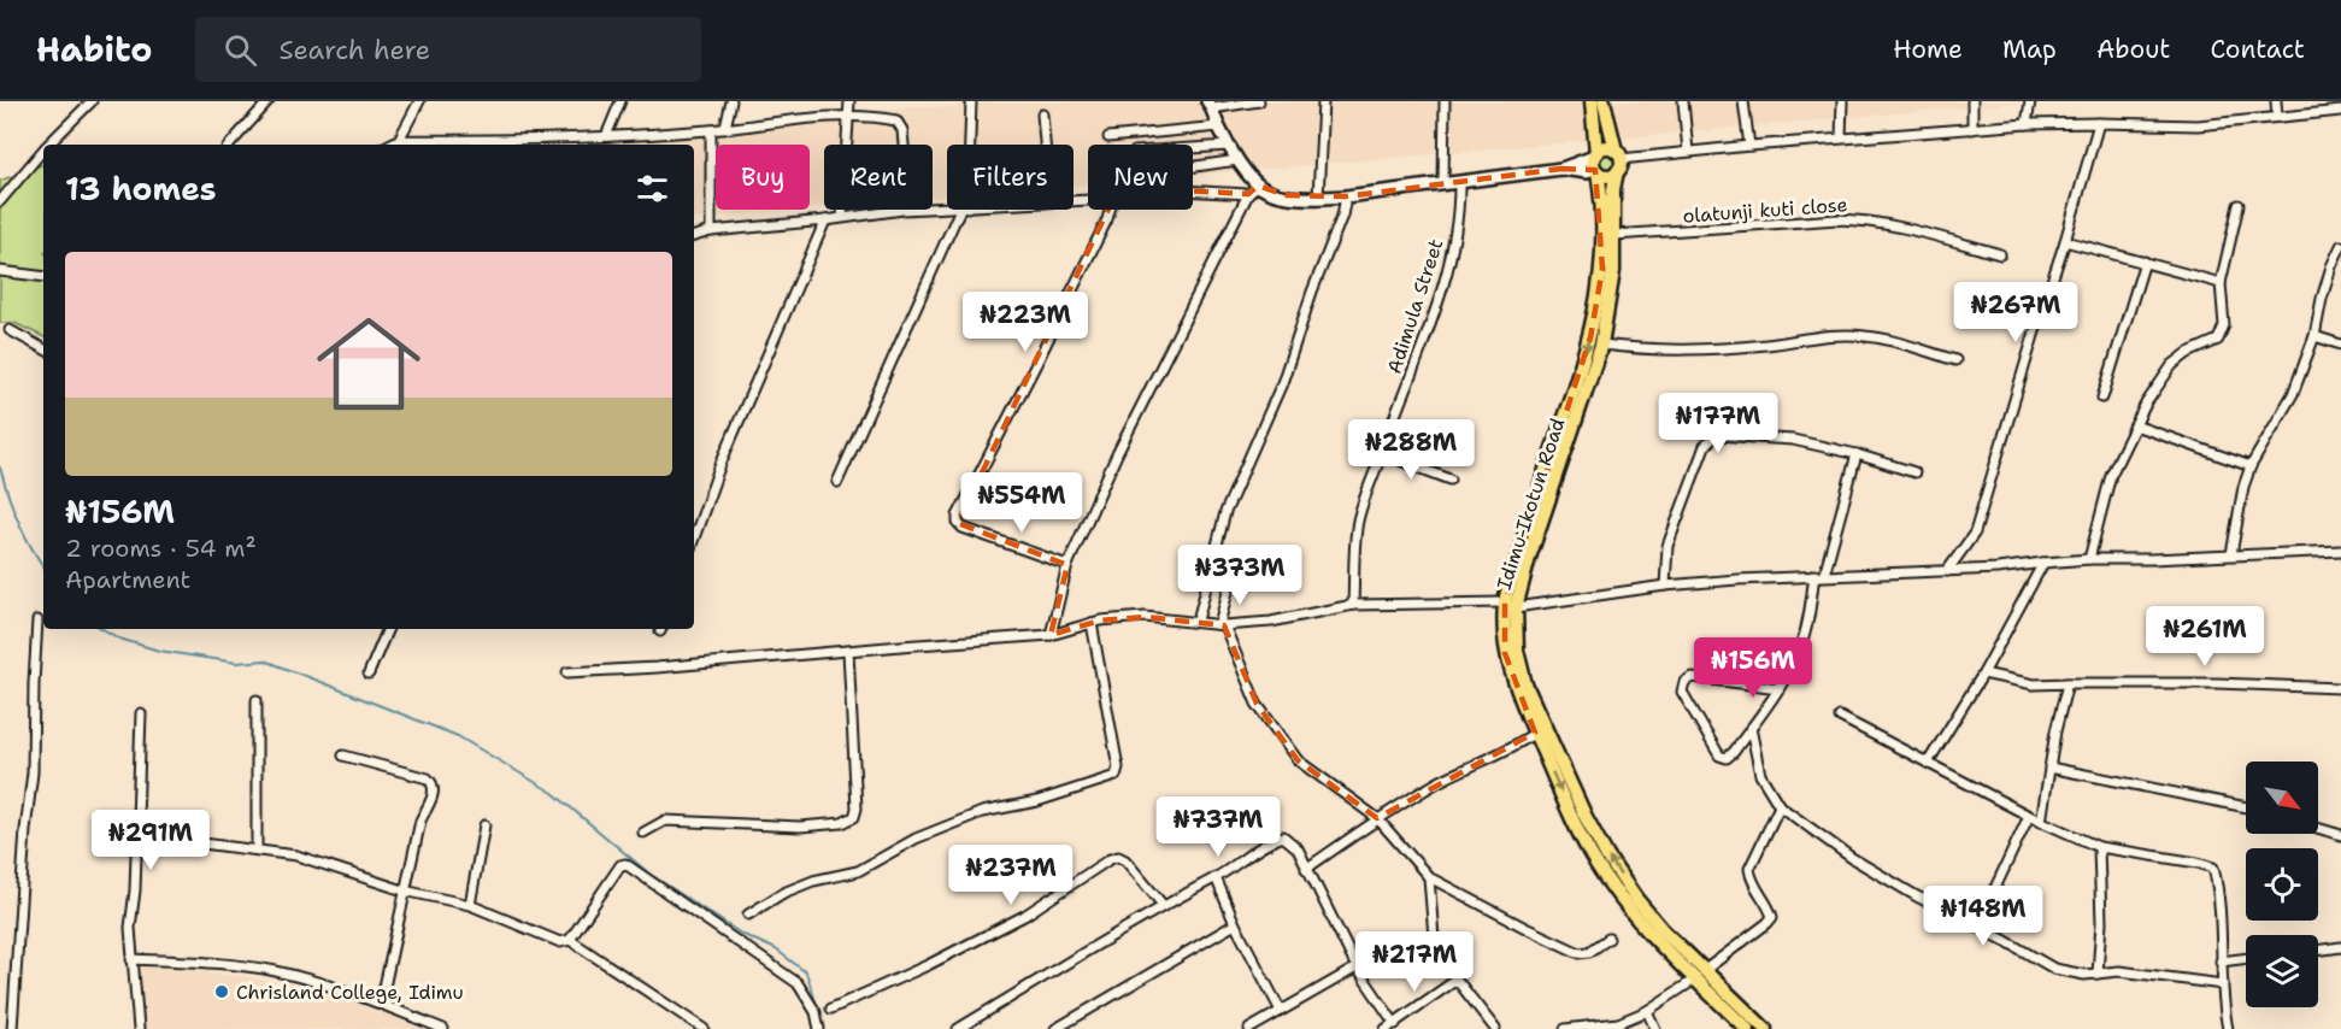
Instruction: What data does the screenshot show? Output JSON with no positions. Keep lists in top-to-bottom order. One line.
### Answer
{"streets":{"main road":["Idimu-Ikotun Road"],"street":["olatunji kuti close","Adimula Street"]},"crossings":[["olatunji kuti close","Idimu-Ikotun Road"]],"places":["Chrisland College, Idimu"],"north":"bottom right","page":{"header":"Habito","search":"Search here","nav":["Home","Map","About","Contact"],"chip":["Buy","Rent","Filters","New"],"heading":"13 homes","list":[{"name":"₦156M","note":"2 rooms · 54 m² · Apartment"}],"price":["₦267M","₦223M","₦177M","₦288M","₦554M","₦373M","₦261M","₦156M","₦737M","₦291M","₦237M","₦148M","₦217M"]}}
